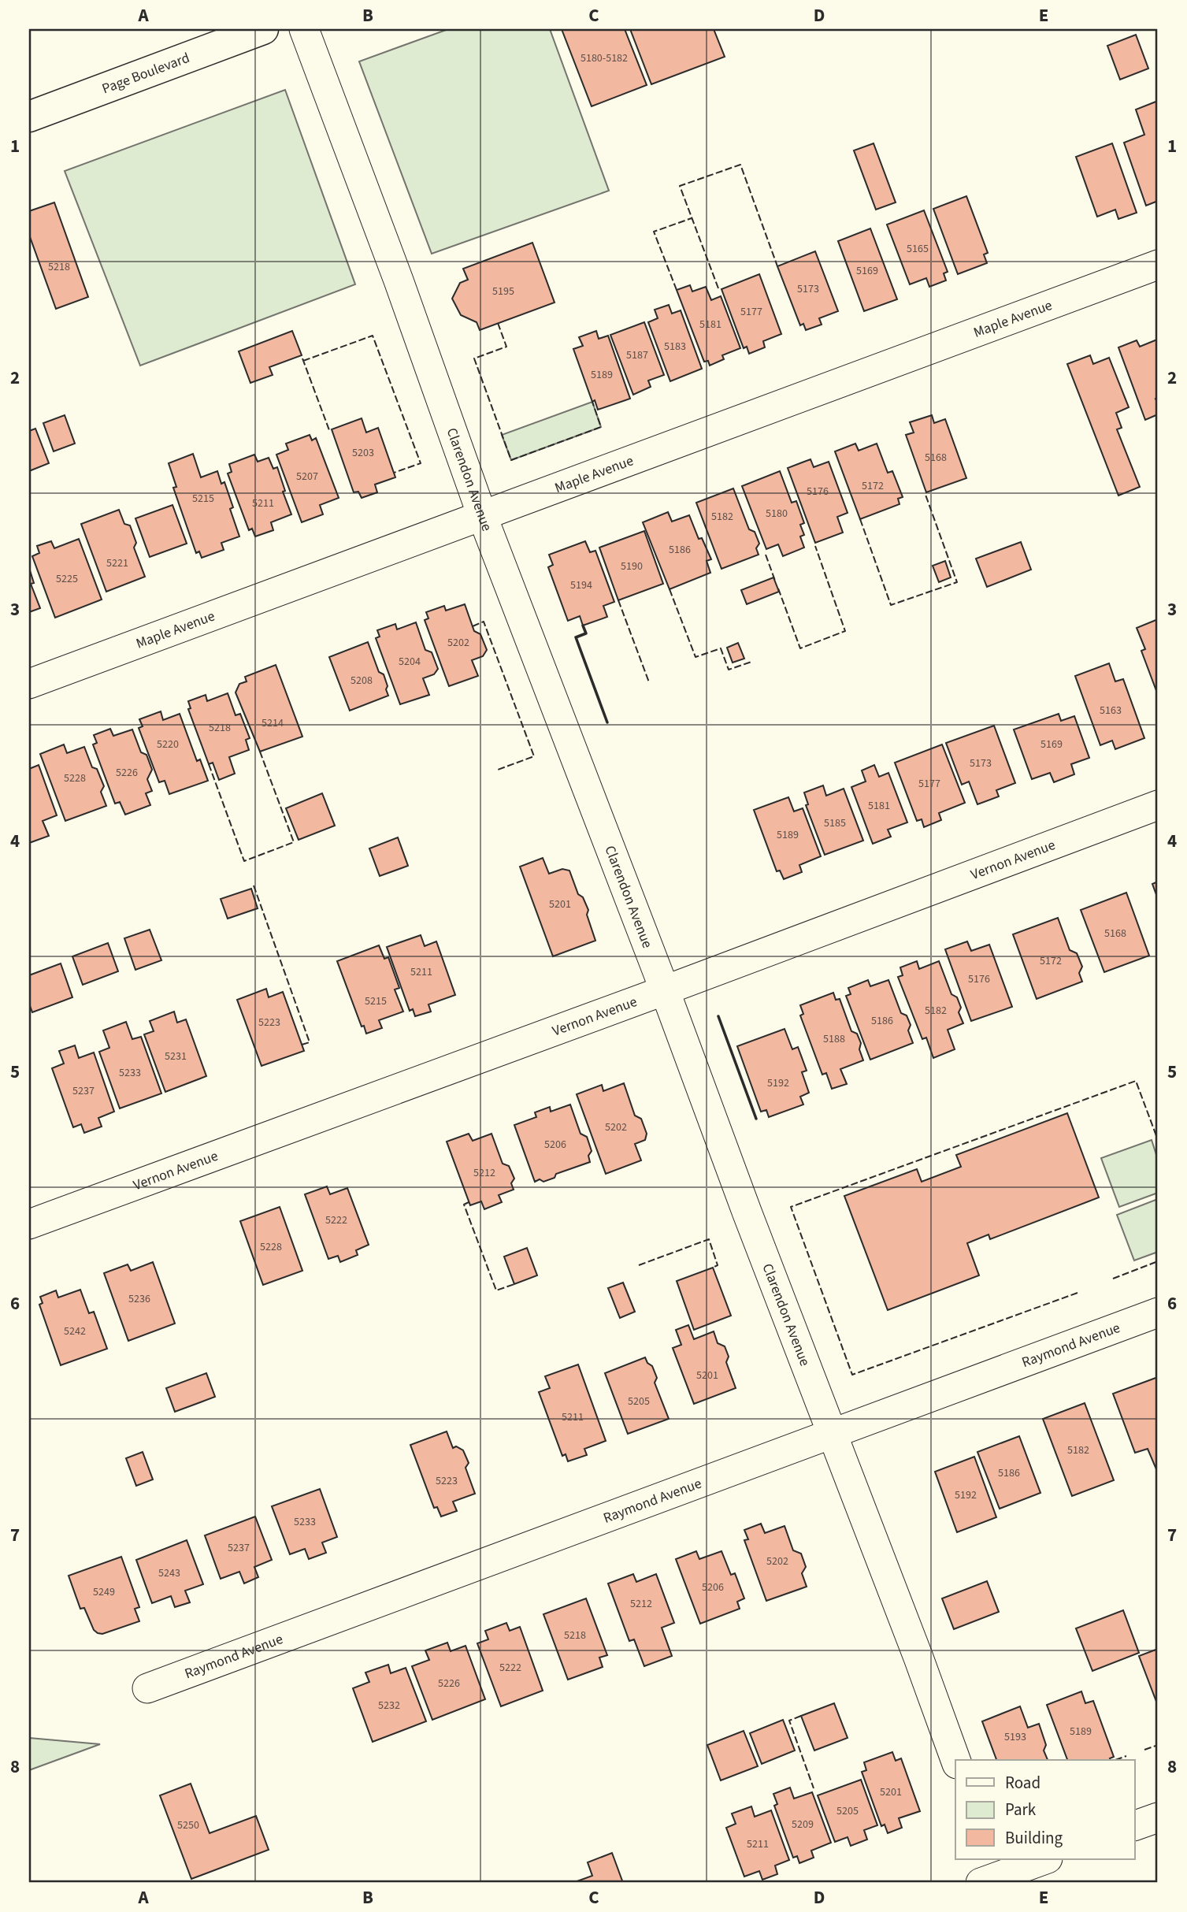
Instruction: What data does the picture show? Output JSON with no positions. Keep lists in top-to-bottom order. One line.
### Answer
{"streets":{"main road":["Page Boulevard"],"street":["Maple Avenue","Clarendon Avenue","Vernon Avenue","Raymond Avenue"]},"crossings":[["Maple Avenue","Clarendon Avenue"],["Clarendon Avenue","Vernon Avenue"],["Clarendon Avenue","Raymond Avenue"]],"house_numbers":["5180-5182","5165","5218","5169","5173","5195","5177","5181","5183","5187","5189","5203","5168","5207","5172","5176","5215","5211","5180","5182","5186","5221","5190","5225","5194","5202","5204","5208","5163","5214","5218","5220","5169","5173","5226","5228","5177","5181","5185","5189","5201","5168","5172","5211","5176","5215","5182","5186","5223","5188","5231","5233","5192","5237","5202","5206","5212","5222","5228","5236","5242","5201","5205","5211","5182","5186","5223","5192","5233","5237","5202","5243","5206","5249","5212","5218","5222","5226","5232","5189","5193","5201","5205","5209","5250","5211"],"legend":["Road","Park","Building"],"grid":{"columns":["A","B","C","D","E"],"rows":["1","2","3","4","5","6","7","8"]}}
